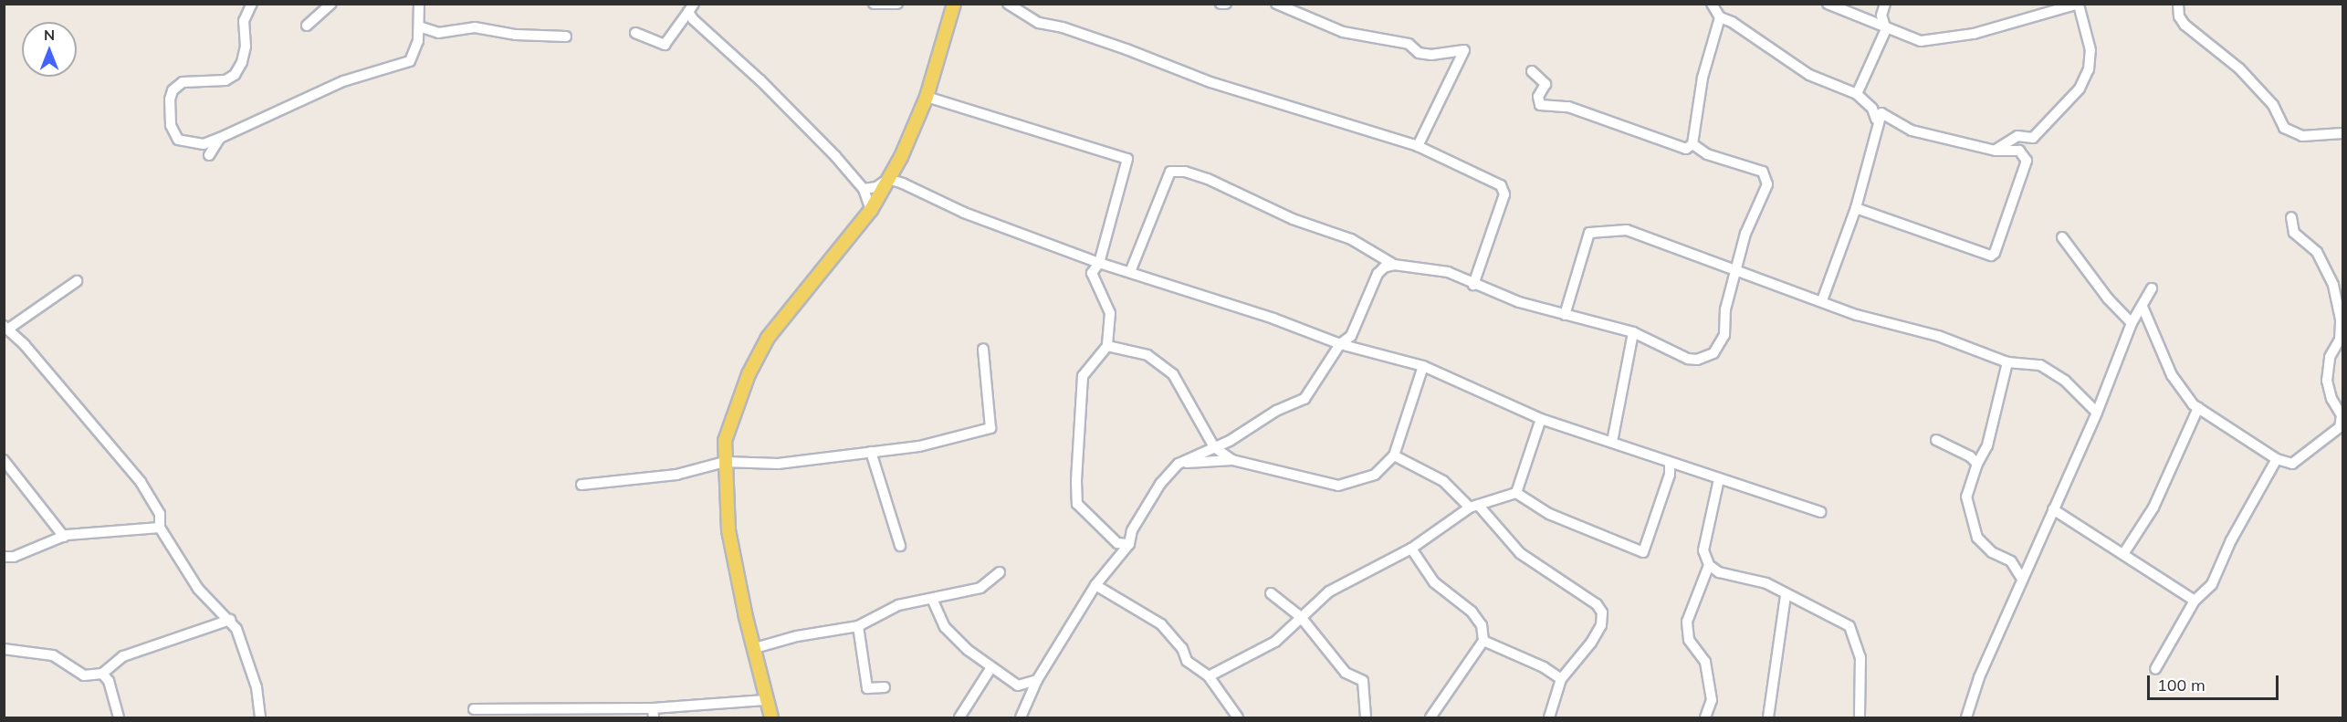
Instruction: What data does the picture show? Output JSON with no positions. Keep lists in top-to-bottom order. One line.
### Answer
{"scale_bar":"100 m","north":"top"}
